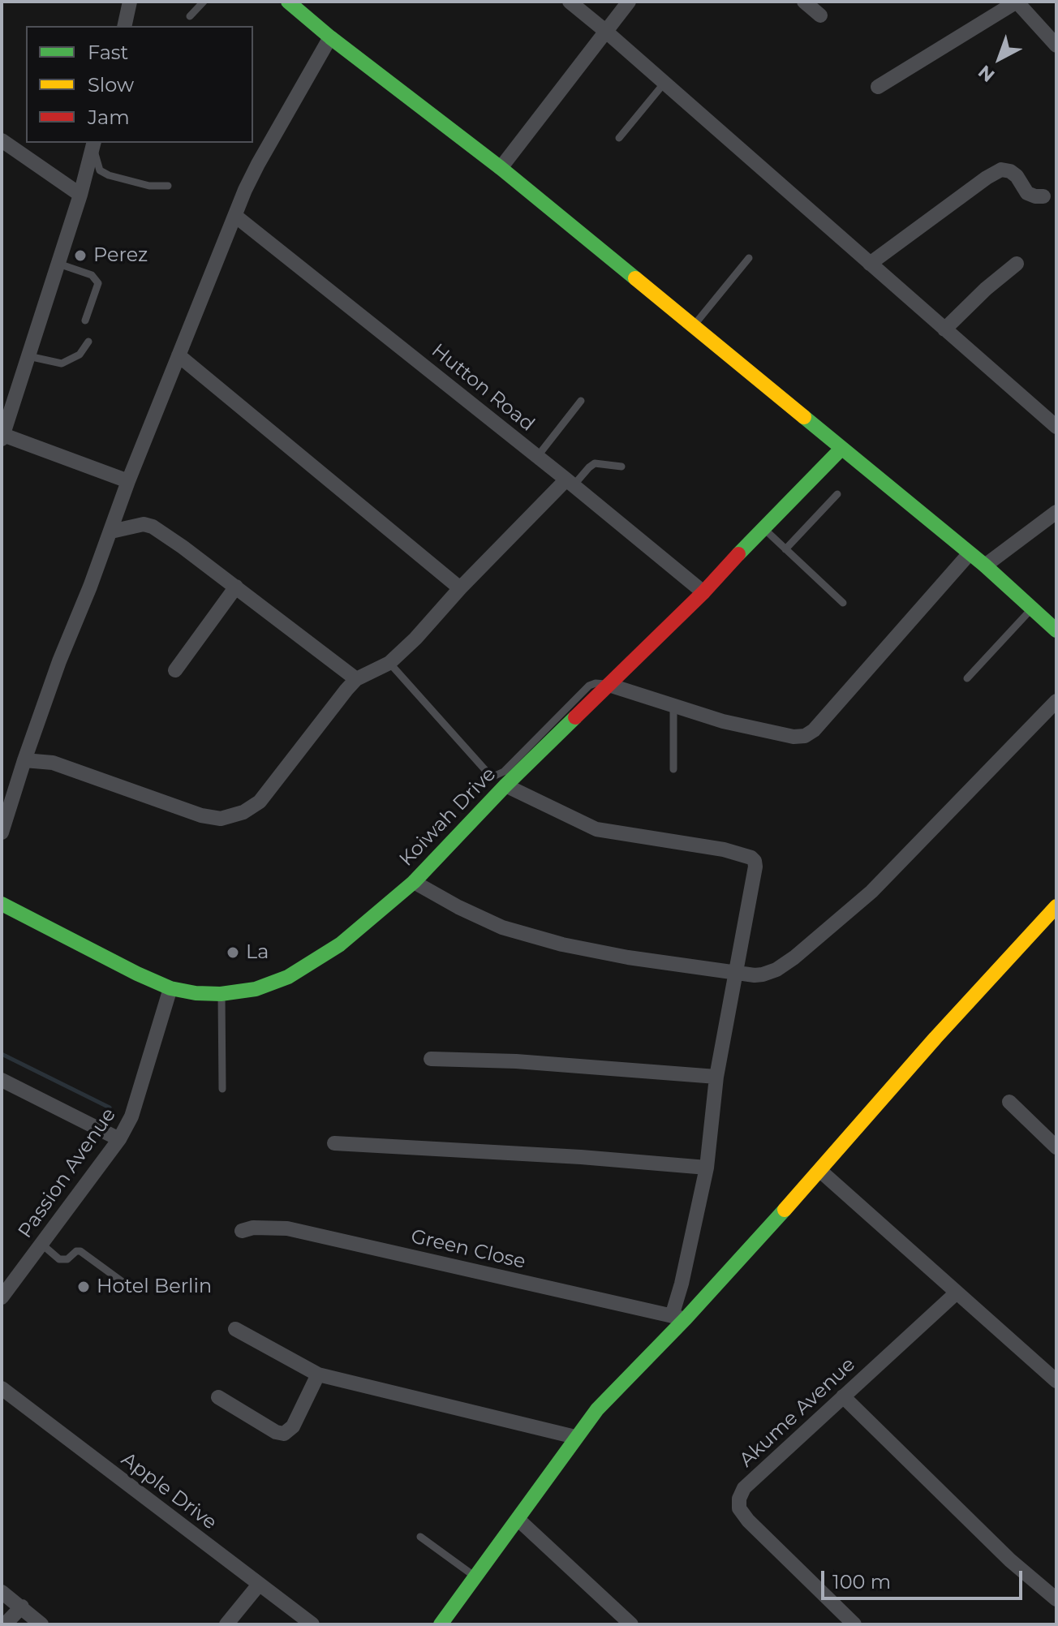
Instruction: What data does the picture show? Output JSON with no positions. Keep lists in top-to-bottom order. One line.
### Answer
{"streets":{"street":["Hutton Road","Koiwah Drive","Passion Avenue","Green Close","Akume Avenue","Apple Drive"]},"crossings":[["Hutton Road","Koiwah Drive"],["Koiwah Drive","Passion Avenue"]],"places":["Perez","La","Hotel Berlin"],"legend":["Fast","Slow","Jam"],"scale_bar":"100 m","north":"bottom left"}
